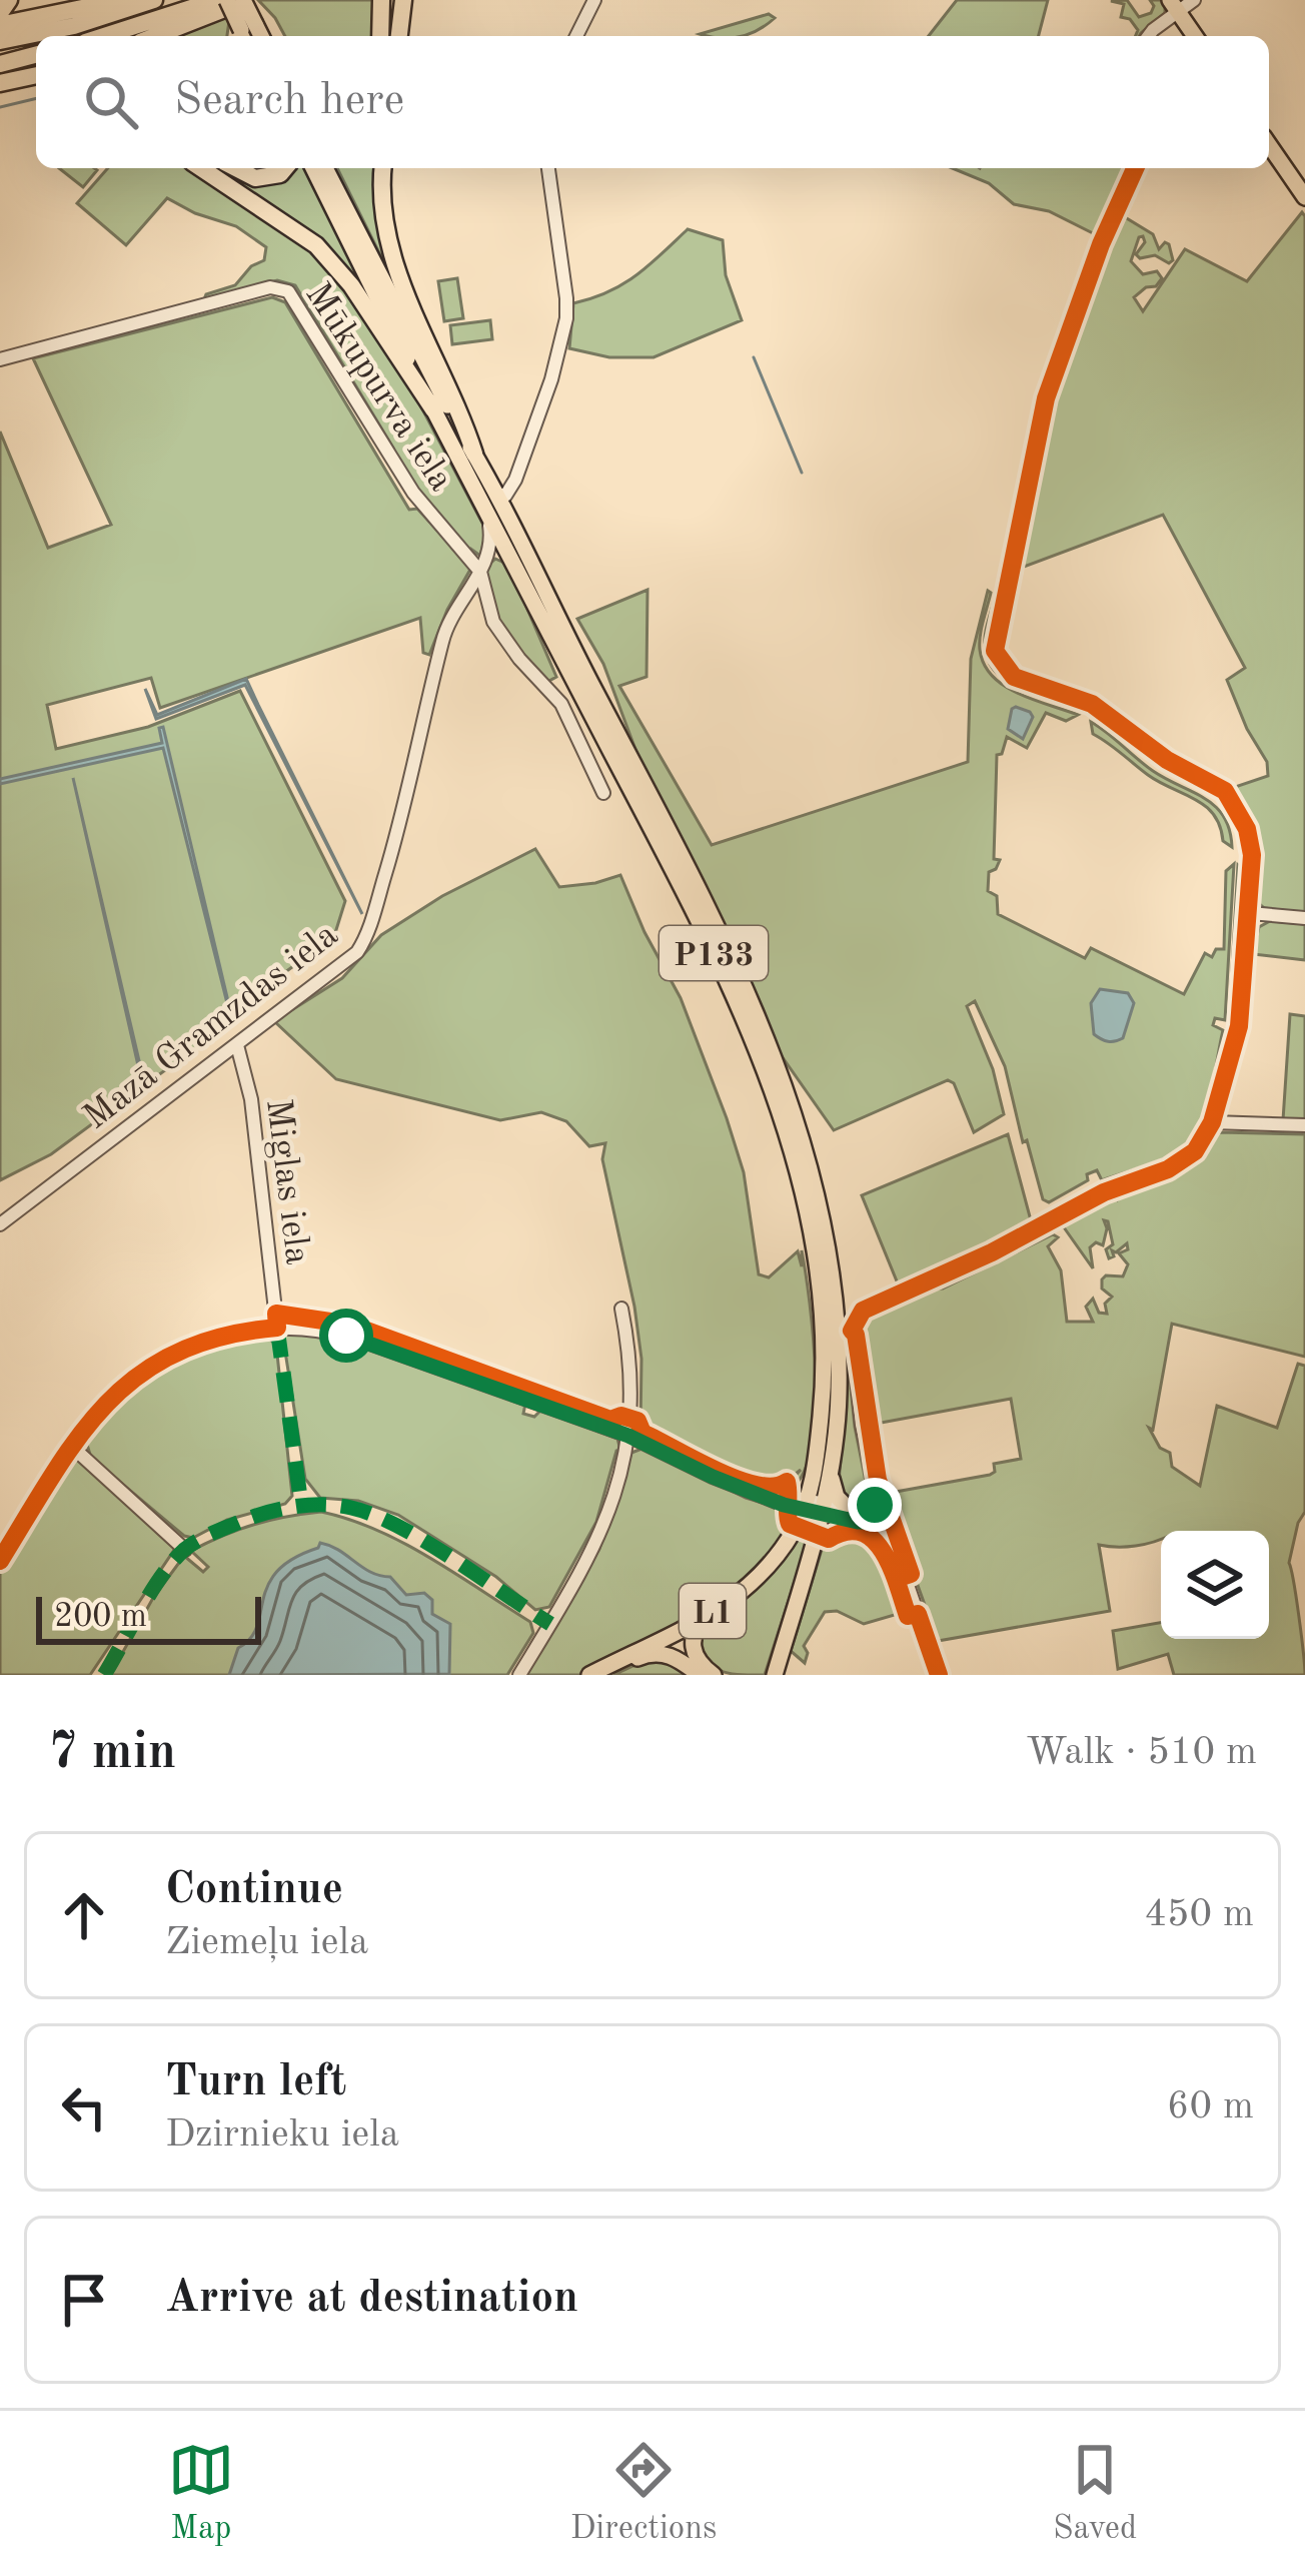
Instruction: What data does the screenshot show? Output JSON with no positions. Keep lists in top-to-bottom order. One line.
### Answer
{"streets":{"main road":["P133","L1"],"street":["Mūkupurva iela","Mazā Gramzdas iela","Miglas iela"]},"crossings":[["Mūkupurva iela","Mazā Gramzdas iela"],["P133","Mazā Gramzdas iela"],["P133","L1"],["Mazā Gramzdas iela","Miglas iela"]],"scale_bar":"200 m","page":{"search":"Search here","scale":"200 m","heading":["7 min","Walk · 510 m"],"list":[["Continue","Ziemeļu iela","450 m"],["Turn left","Dzirnieku iela","60 m"],"Arrive at destination"],"nav":["Map","Directions","Saved"]}}
